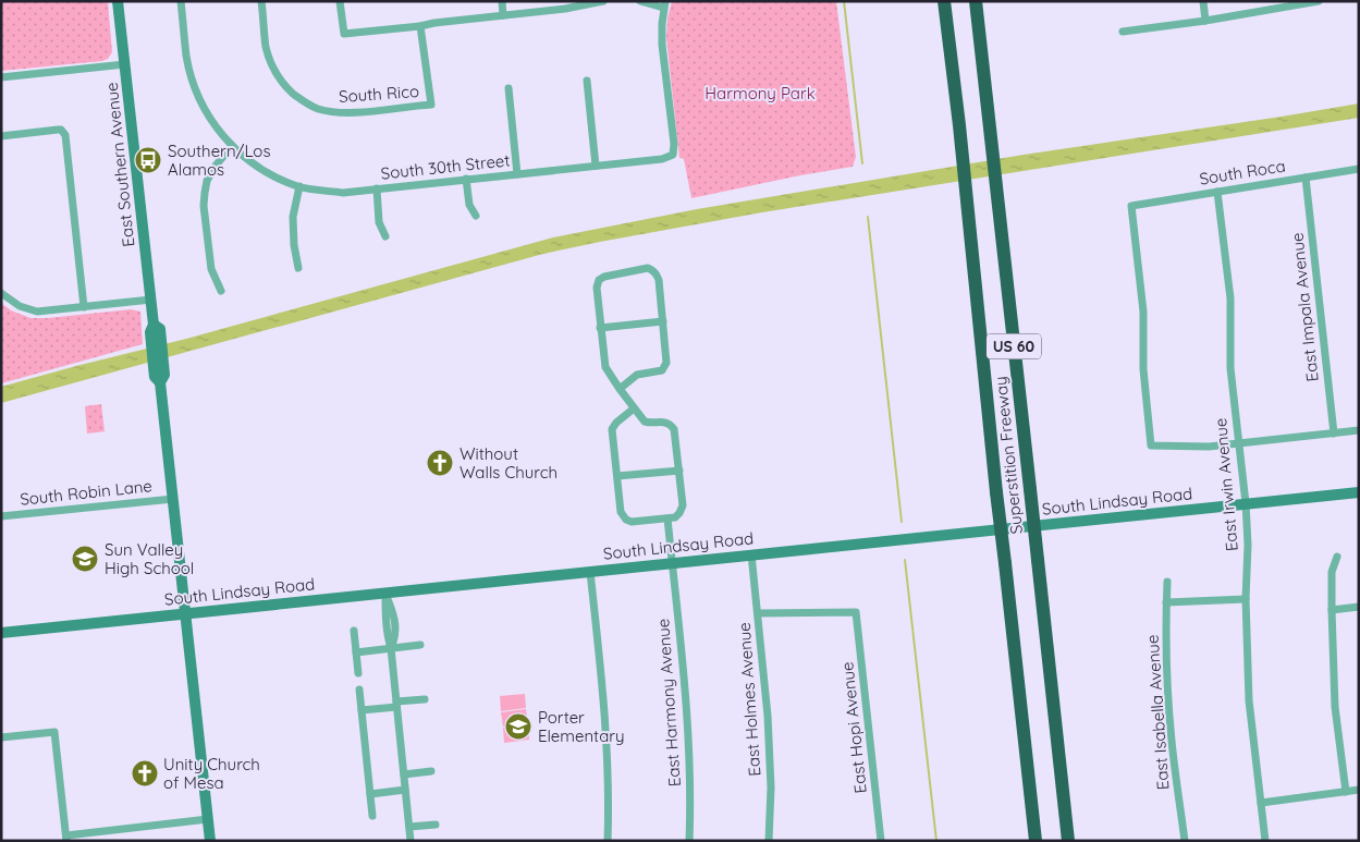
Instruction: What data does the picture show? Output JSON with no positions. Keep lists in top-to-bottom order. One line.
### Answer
{"streets":{"highway":["US 60","Superstition Freeway"],"main road":["East Southern Avenue","South Lindsay Road"],"street":["South Rico","South 30th Street","South Roca","East Impala Avenue","East Irwin Avenue","South Robin Lane","East Holmes Avenue","East Harmony Avenue","East Isabella Avenue","East Hopi Avenue"]},"crossings":[["East Southern Avenue","South Robin Lane"],["East Southern Avenue","South Lindsay Road"],["South Roca","East Impala Avenue"],["South Roca","East Irwin Avenue"],["East Irwin Avenue","South Lindsay Road"],["South Lindsay Road","East Holmes Avenue"],["South Lindsay Road","East Harmony Avenue"],["East Holmes Avenue","East Hopi Avenue"]],"parks":["Harmony Park"],"places":{"bus stop":["Southern/Los Alamos"],"church":["Without Walls Church","Unity Church of Mesa"],"school or university":["Sun Valley High School","Porter Elementary"]}}
